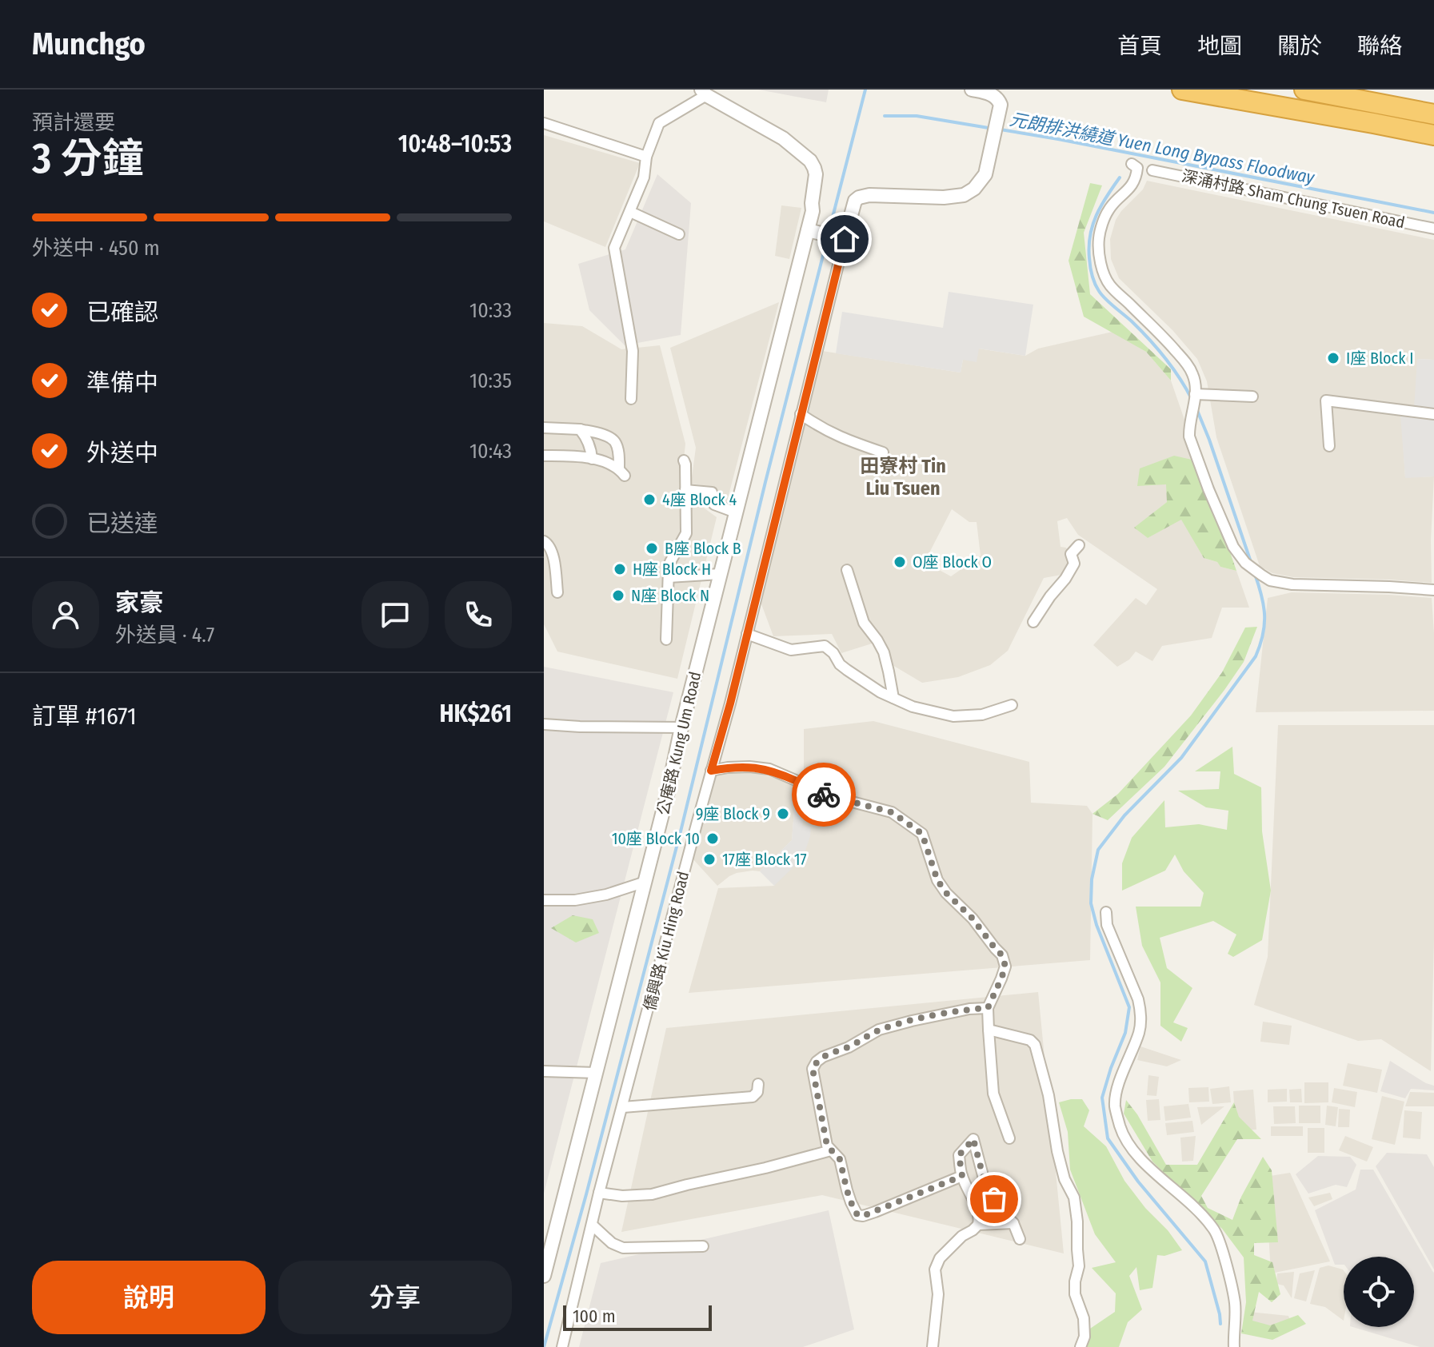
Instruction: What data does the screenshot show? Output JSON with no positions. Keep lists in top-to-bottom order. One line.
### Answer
{"streets":{"street":["深涌村路 Sham Chung Tsuen Road","公庵路 Kung Um Road","僑興路 Kiu Hing Road"]},"districts":["田寮村 Tin Liu Tsuen"],"water":["元朗排洪繞道 Yuen Long Bypass Floodway"],"places":["I座 Block I","4座 Block 4","B座 Block B","O座 Block O","H座 Block H","N座 Block N","9座 Block 9","10座 Block 10","17座 Block 17"],"scale_bar":"100 m","page":{"header":"Munchgo","nav":["首頁","地圖","關於","聯絡"],"heading":["3 分鐘","預計還要","10:48–10:53"],"panel":["家豪","外送員 · 4.7","訂單 #1671","HK$261"],"bar":"外送中 · 450 m","list":[["已確認","10:33"],["準備中","10:35"],["外送中","10:43"],"已送達"],"buttons":["說明","分享"],"scale":"100 m"}}
